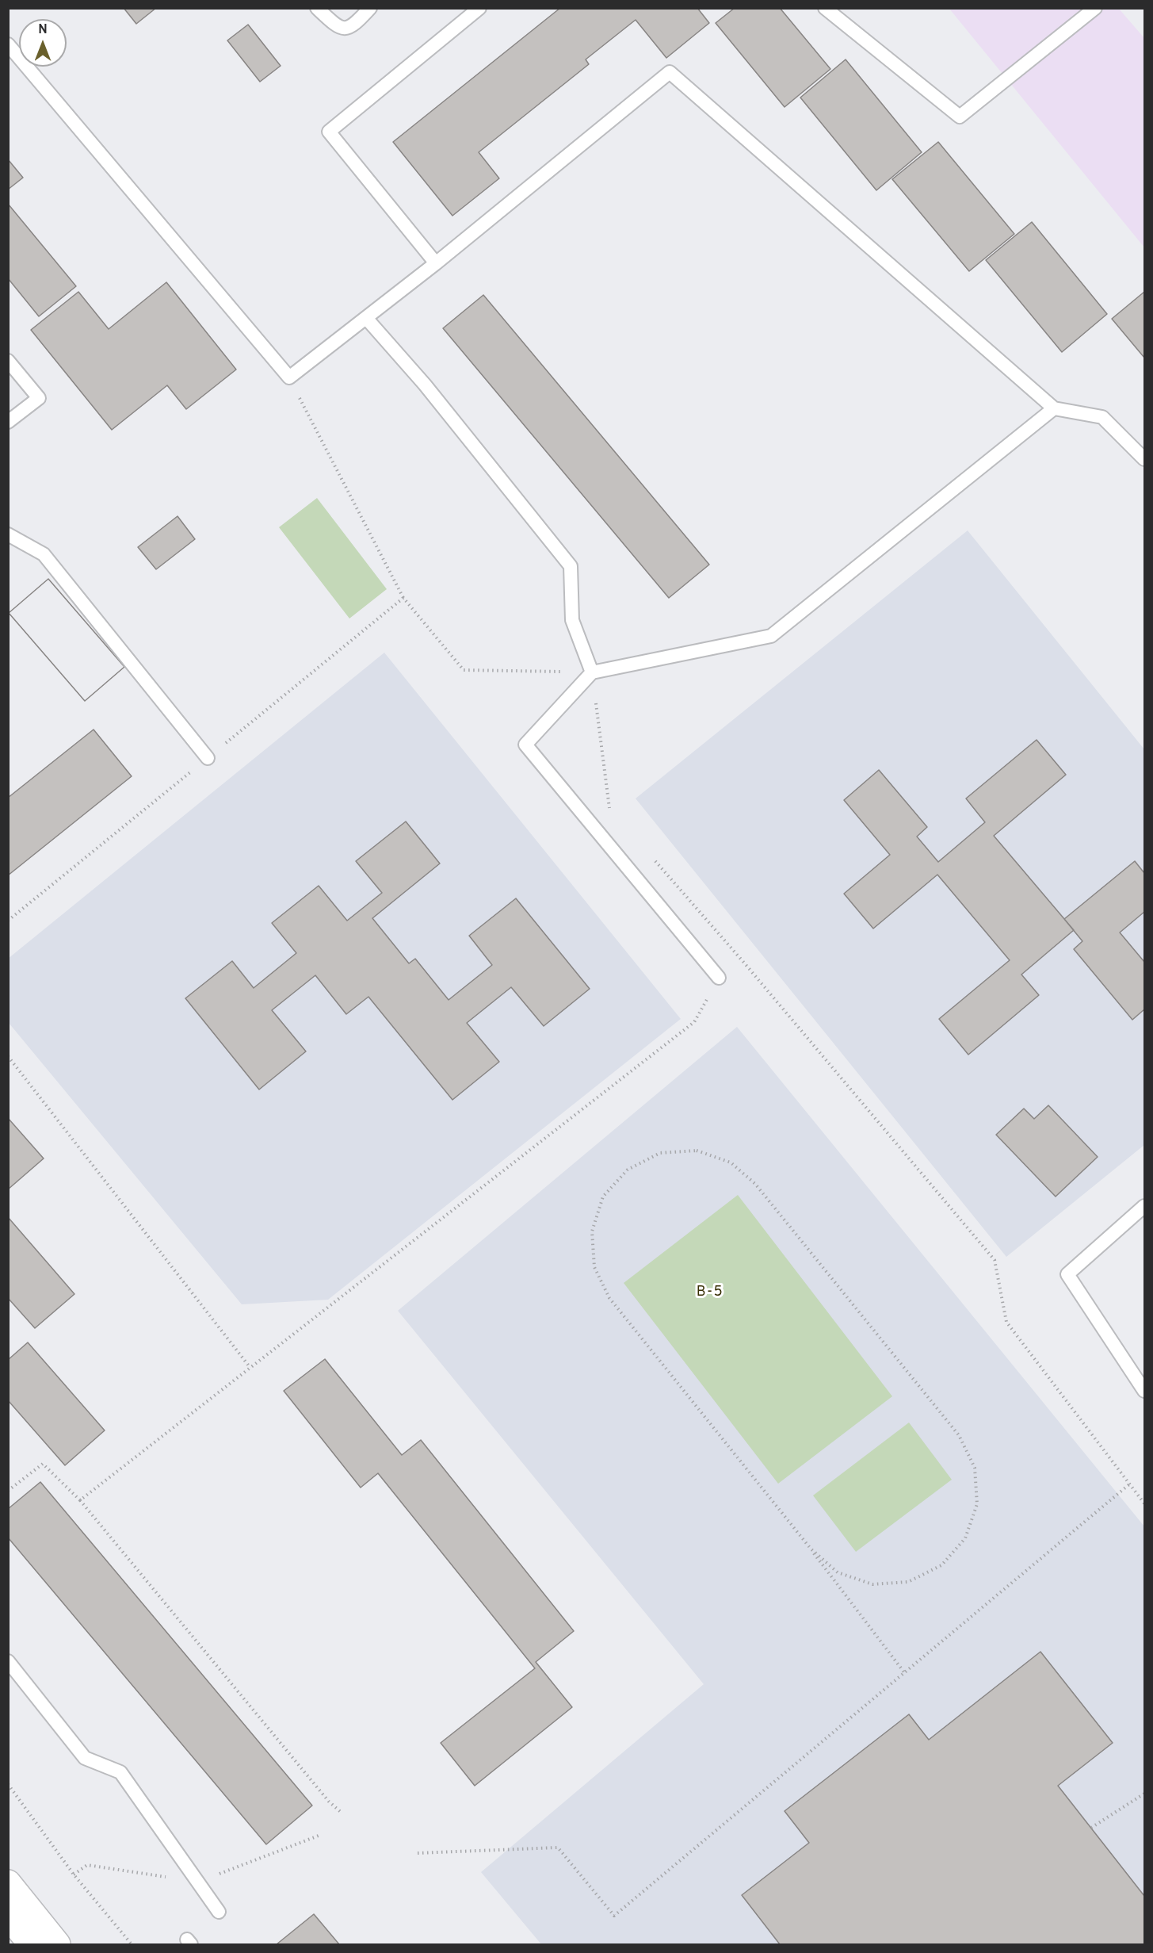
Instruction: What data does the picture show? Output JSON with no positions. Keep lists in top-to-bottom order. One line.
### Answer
{"districts":["В-5"],"north":"top"}
